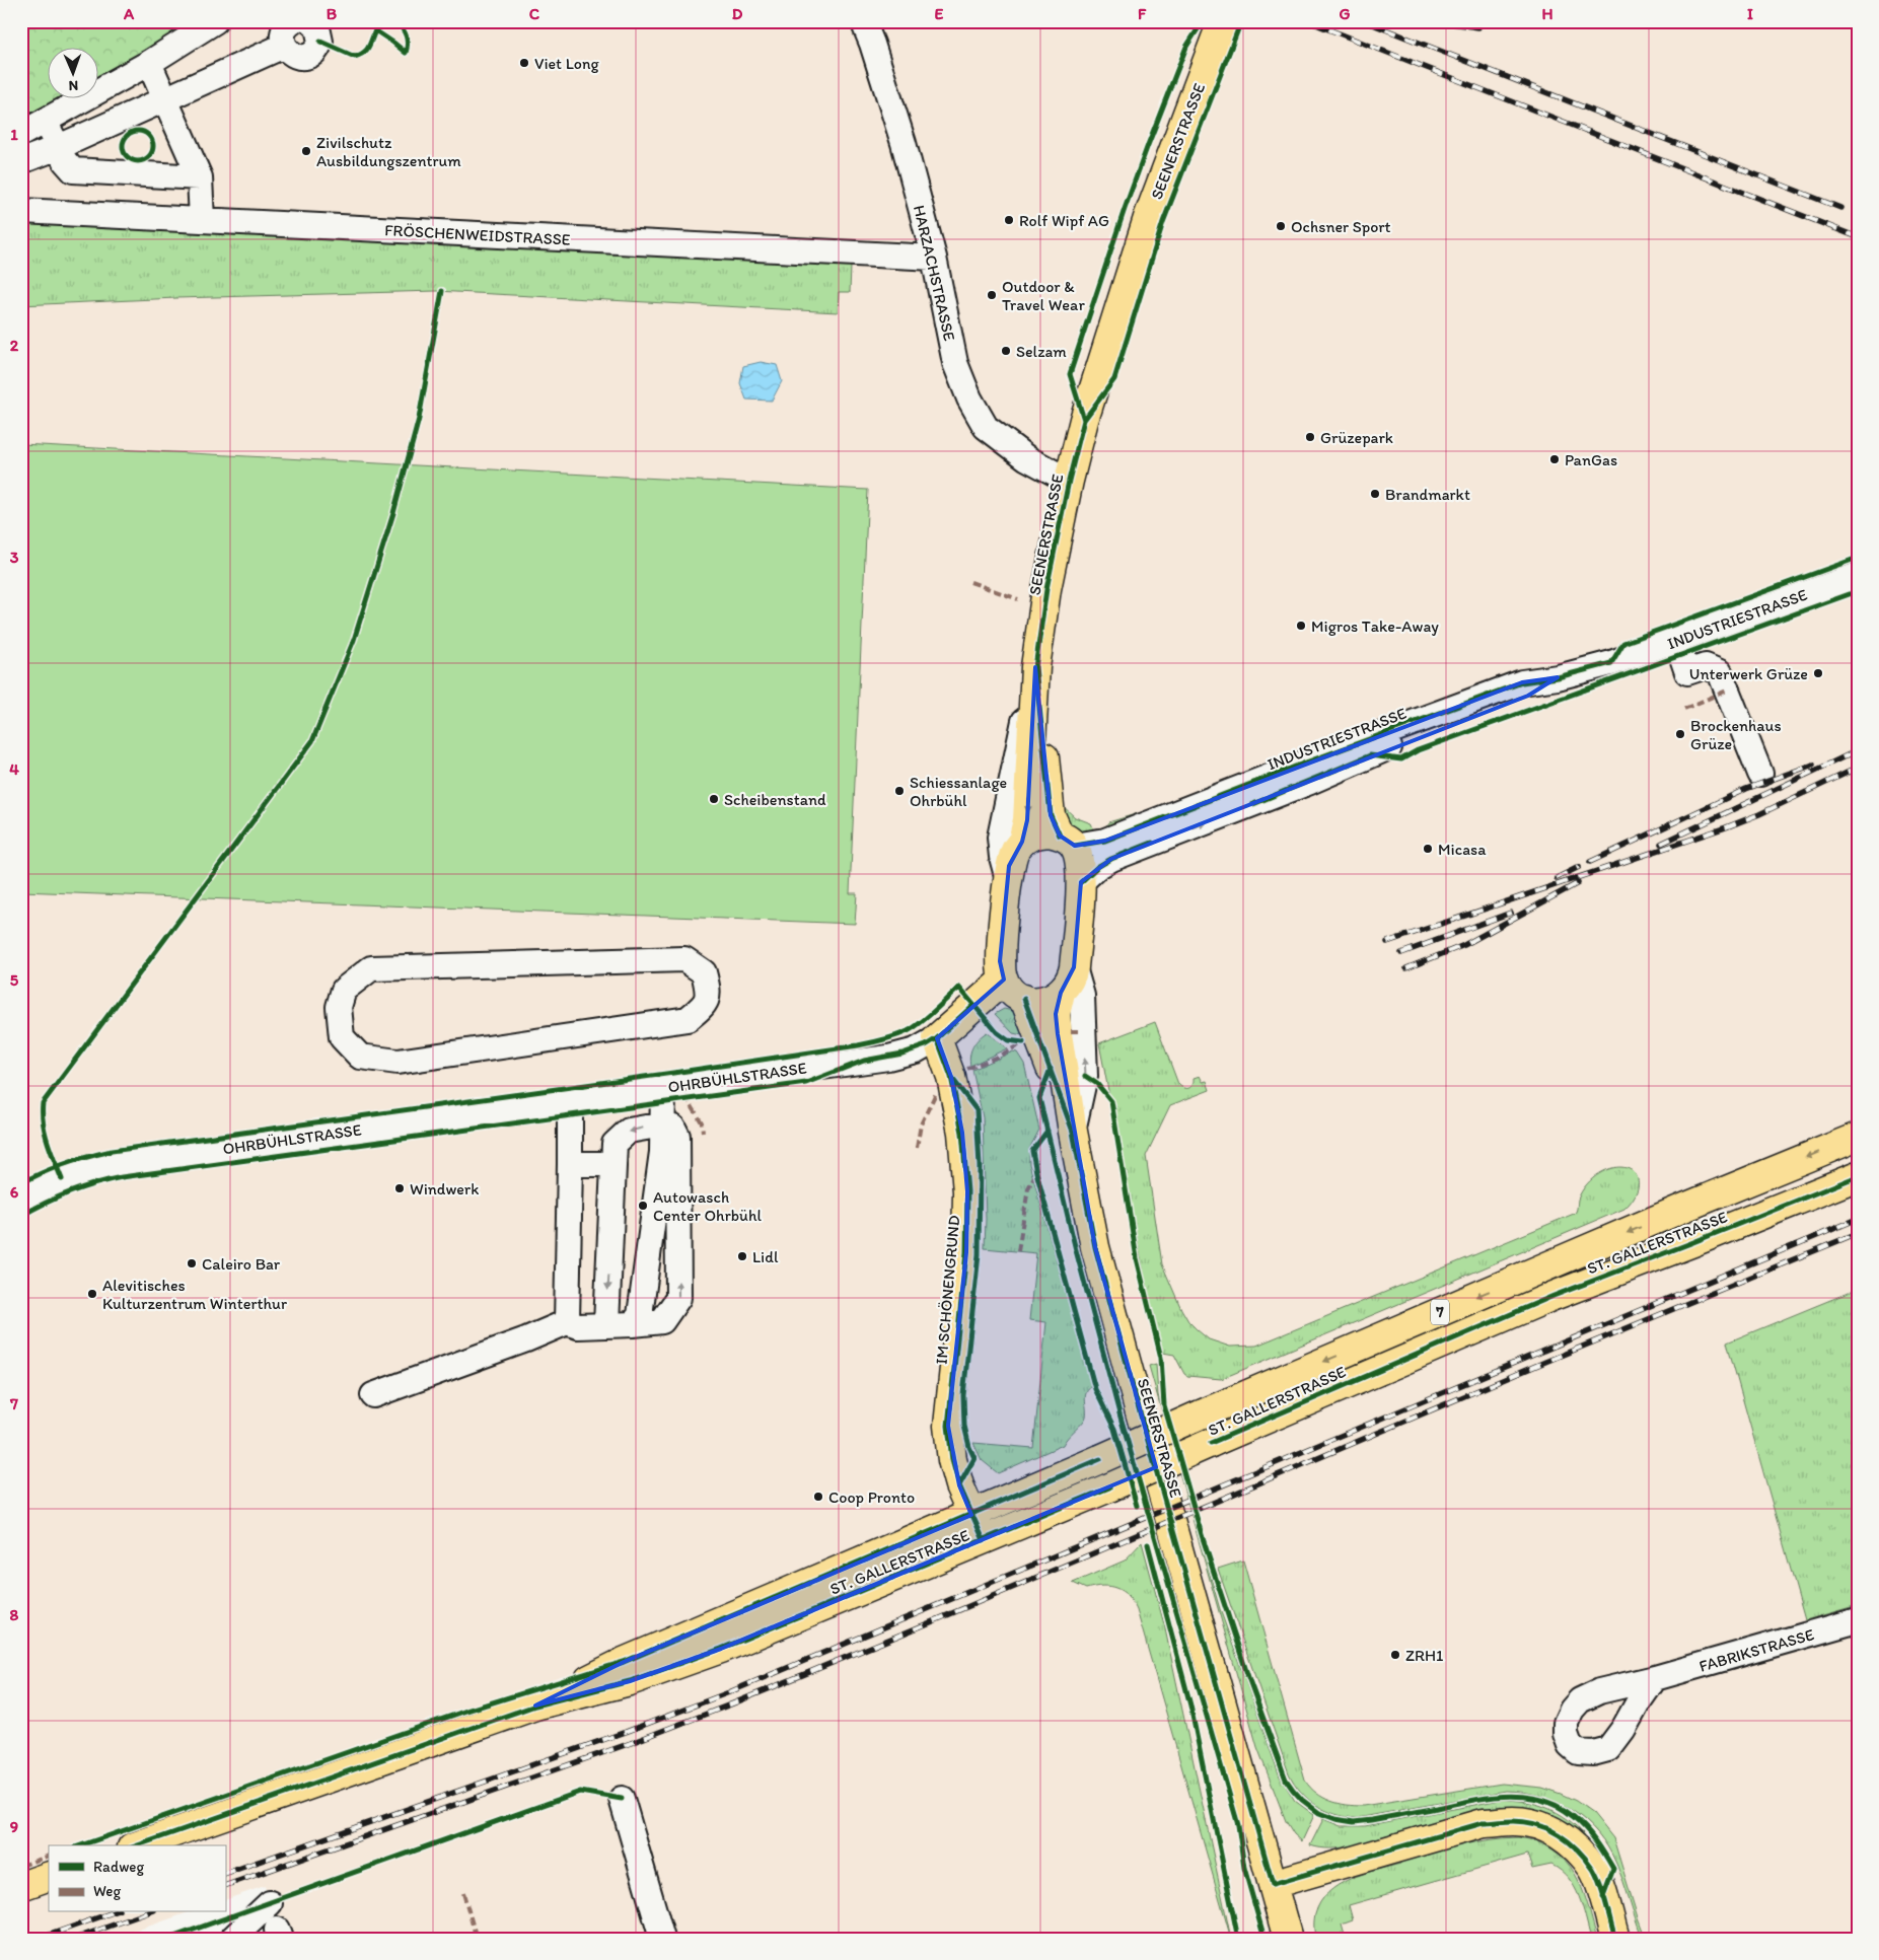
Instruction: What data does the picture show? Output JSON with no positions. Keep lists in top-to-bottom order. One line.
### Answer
{"streets":{"main road":["SEENERSTRASSE","OHRBÜHLSTRASSE","ST. GALLERSTRASSE","IM SCHÖNENGRUND","7"],"street":["FRÖSCHENWEIDSTRASSE","HARZACHSTRASSE","INDUSTRIESTRASSE","FABRIKSTRASSE"]},"crossings":[["SEENERSTRASSE","HARZACHSTRASSE"],["SEENERSTRASSE","INDUSTRIESTRASSE"],["SEENERSTRASSE","OHRBÜHLSTRASSE"],["FRÖSCHENWEIDSTRASSE","HARZACHSTRASSE"],["OHRBÜHLSTRASSE","IM SCHÖNENGRUND"],["ST. GALLERSTRASSE","IM SCHÖNENGRUND"]],"places":["Viet Long","Zivilschutz Ausbildungszentrum","Rolf Wipf AG","Ochsner Sport","Outdoor & Travel Wear","Selzam","Grüzepark","PanGas","Brandmarkt","Migros Take-Away","Unterwerk Grüze","Brockenhaus Grüze","Schiessanlage Ohrbühl","Scheibenstand","Micasa","Windwerk","Autowasch Center Ohrbühl","Lidl","Caleiro Bar","Alevitisches Kulturzentrum Winterthur","Coop Pronto","ZRH1"],"legend":["Radweg","Weg"],"north":"bottom","grid":{"columns":["A","B","C","D","E","F","G","H","I"],"rows":["1","2","3","4","5","6","7","8","9"]}}
